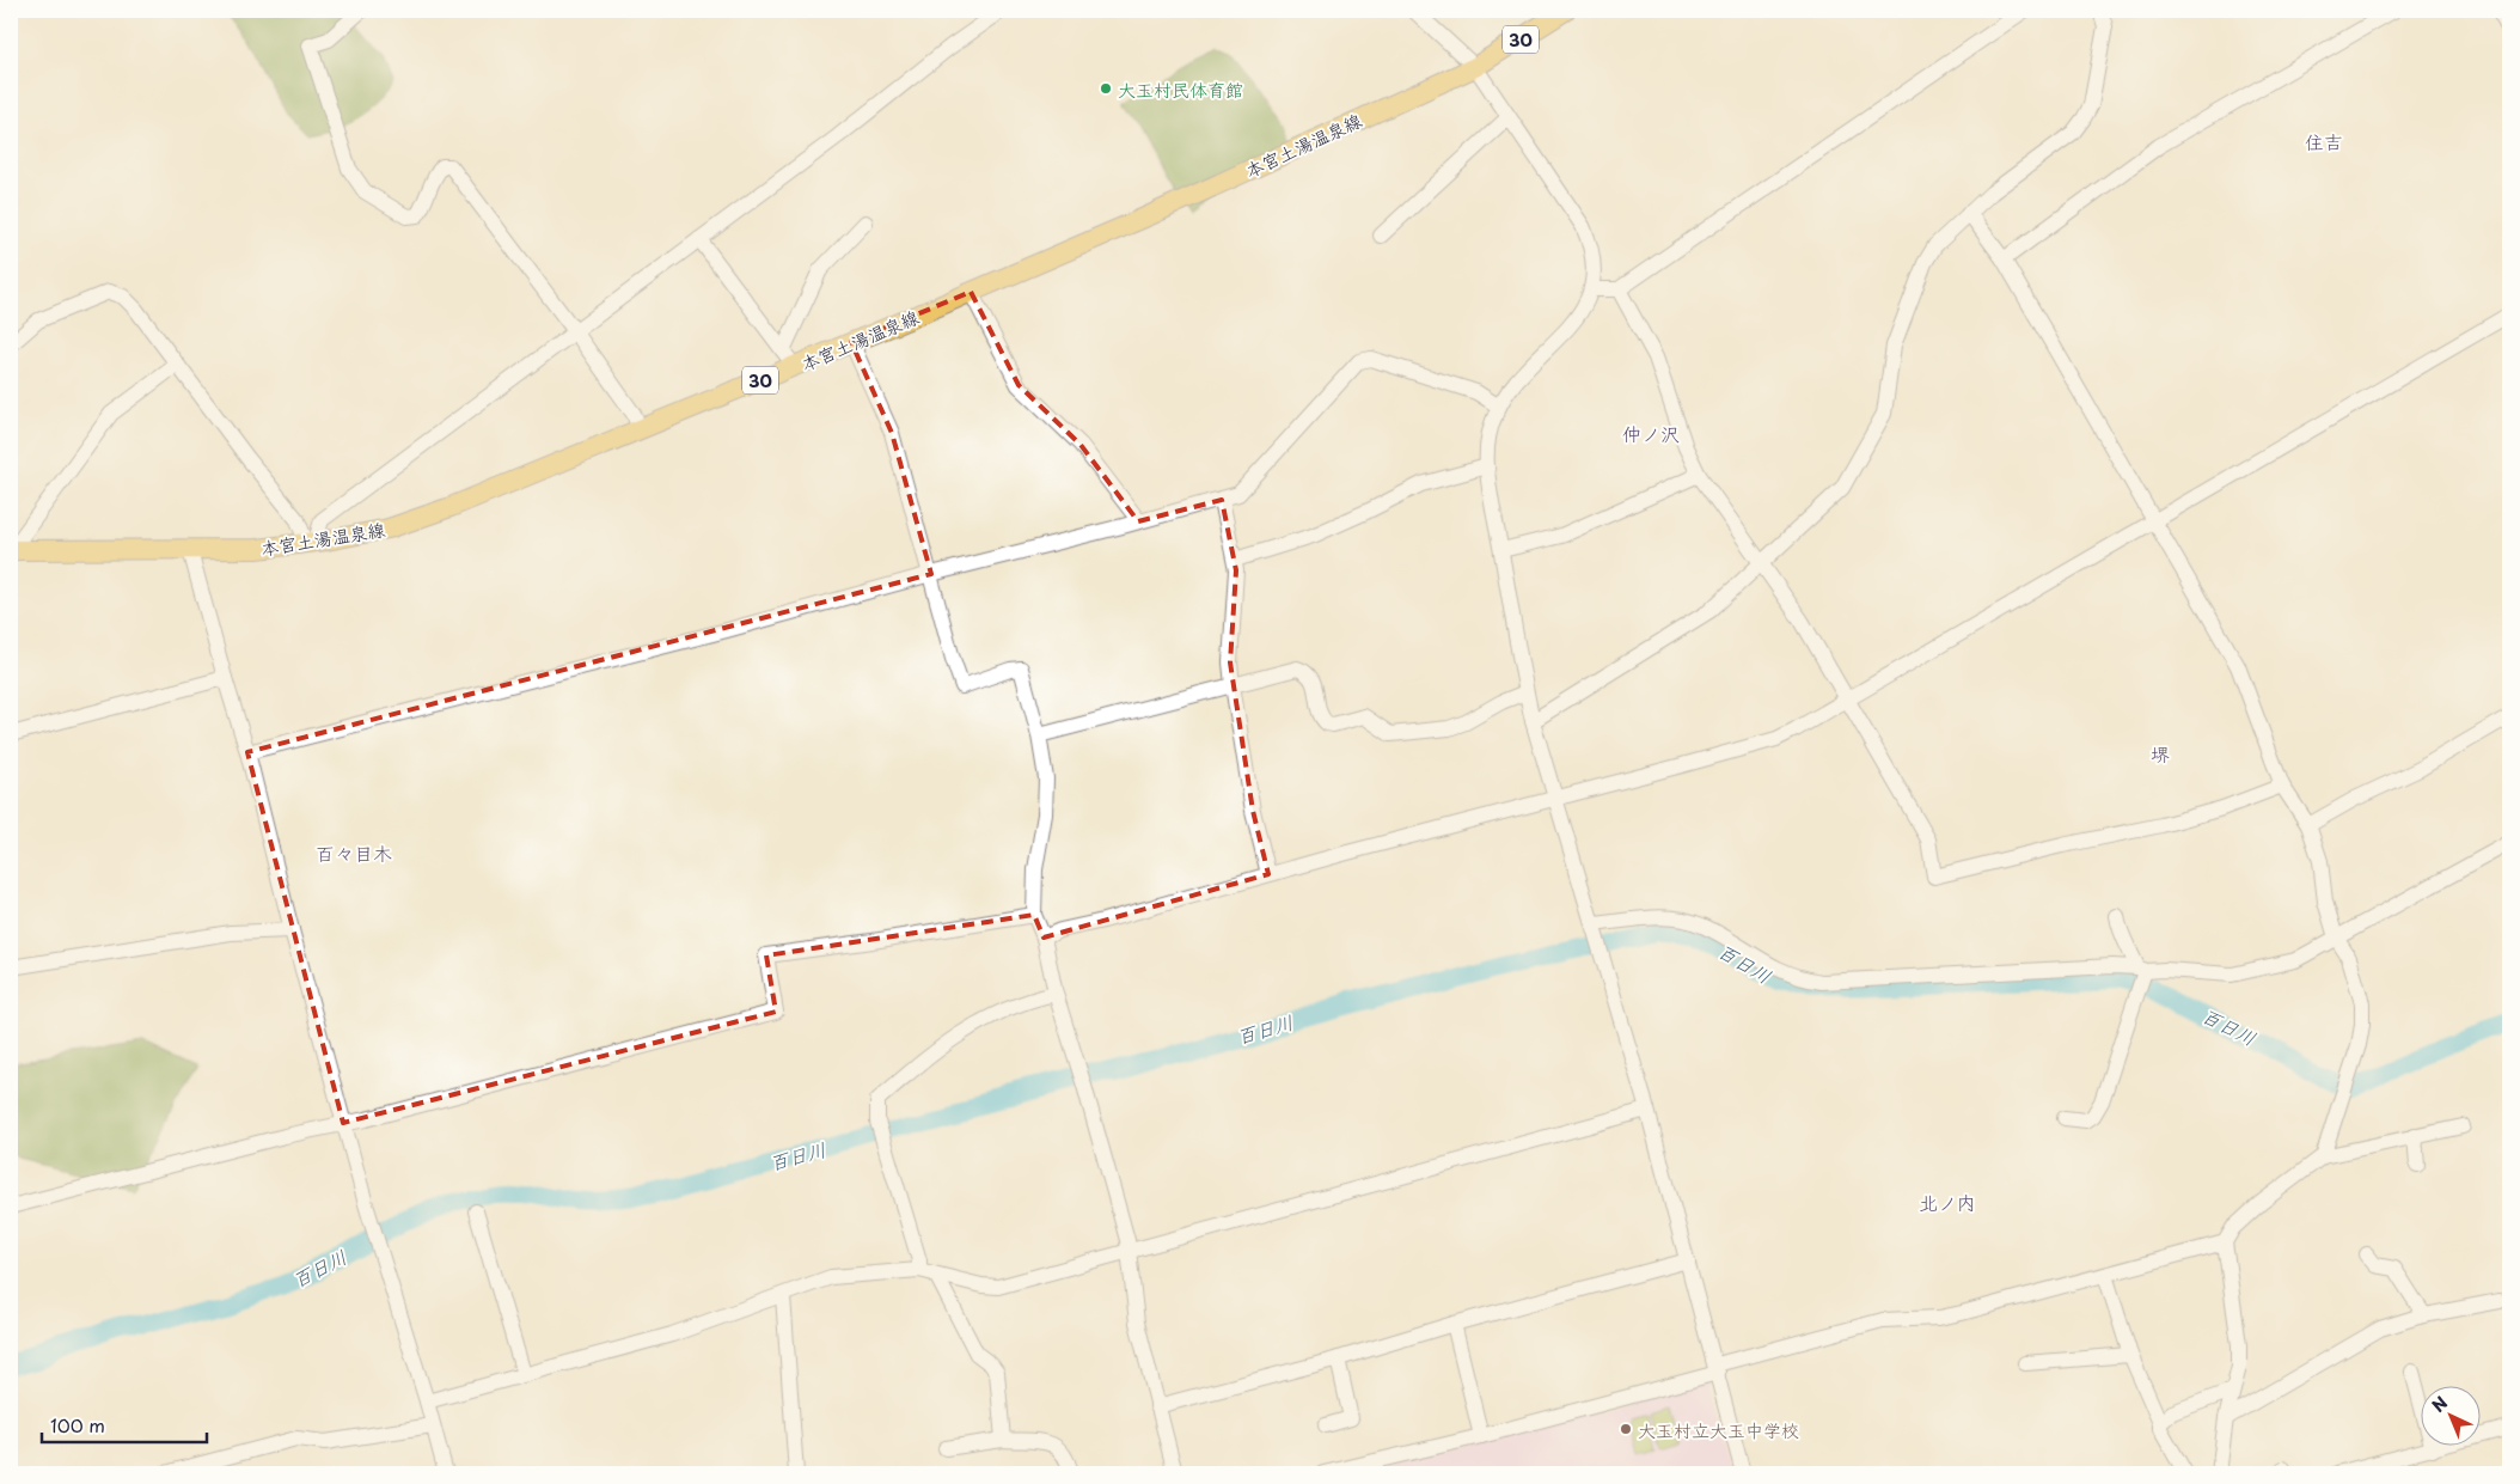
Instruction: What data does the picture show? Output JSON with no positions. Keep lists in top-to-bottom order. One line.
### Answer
{"streets":{"main road":["30","本宮土湯温泉線"]},"districts":["住吉","仲ノ沢","堺","百々目木","北ノ内"],"water":["百日川"],"places":["大玉村民体育館","大玉村立大玉中学校"],"scale_bar":"100 m","north":"top left"}
